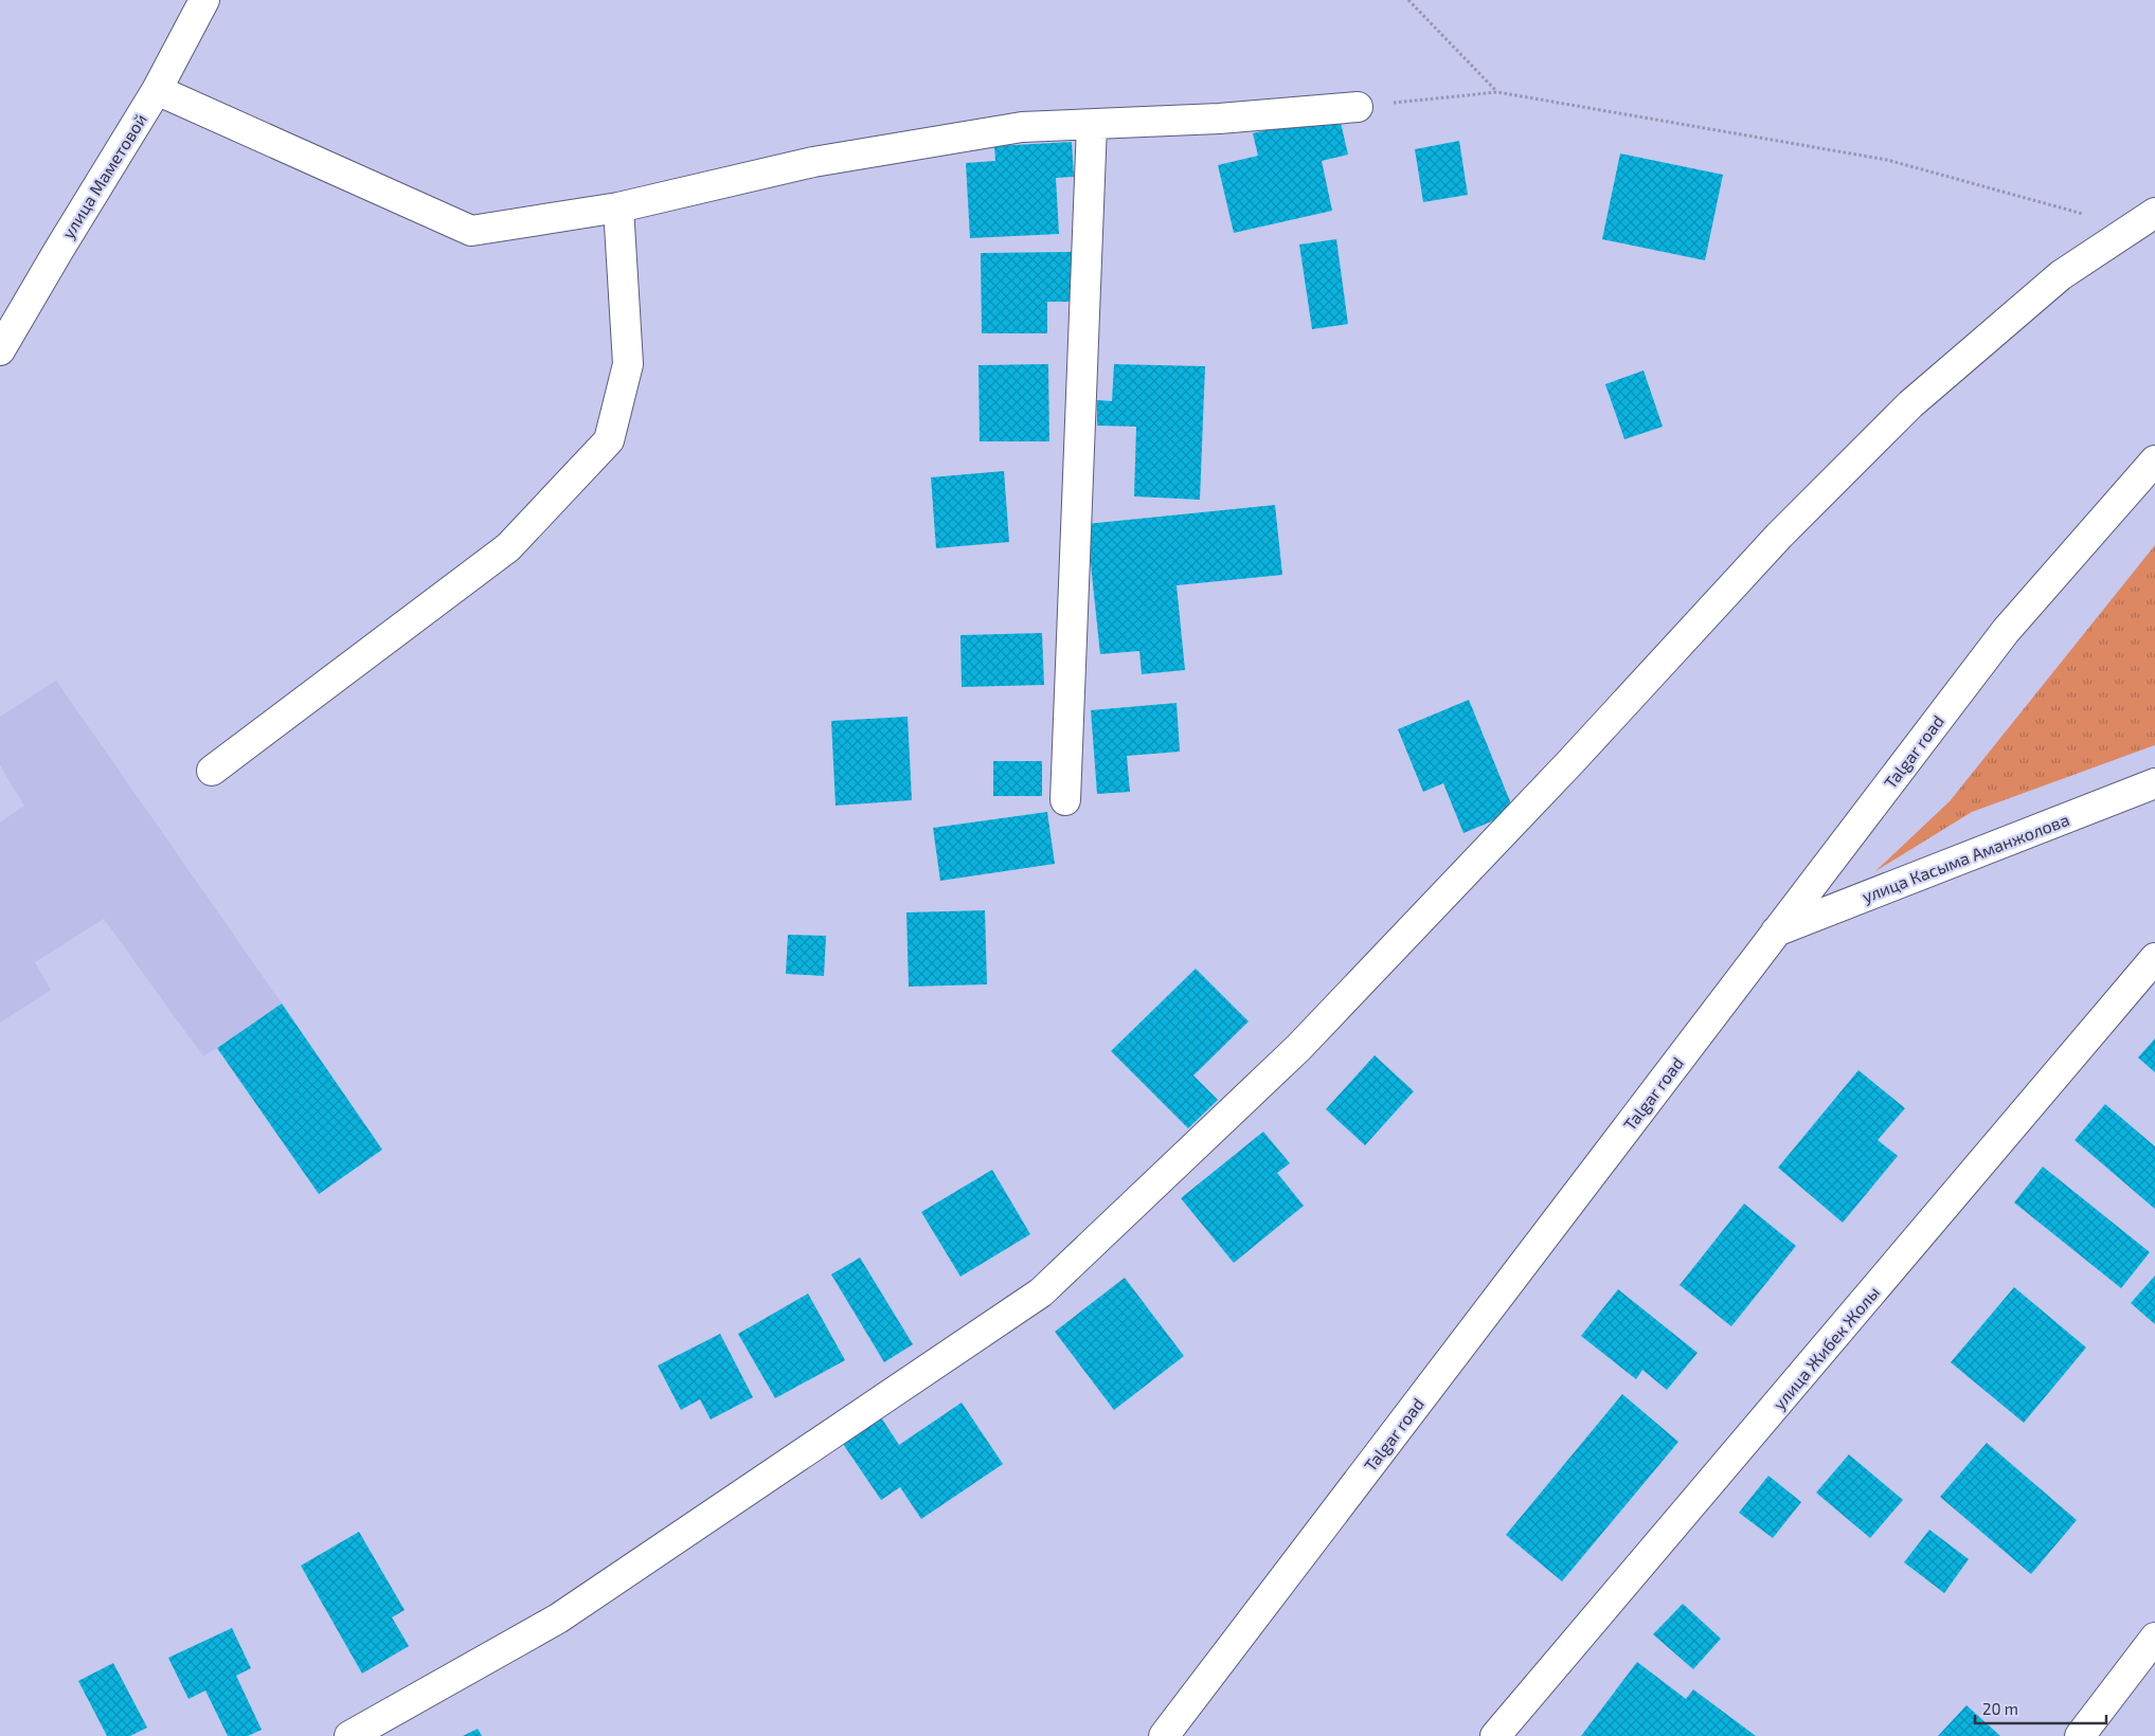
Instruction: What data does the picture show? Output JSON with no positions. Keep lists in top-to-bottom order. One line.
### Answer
{"streets":{"street":["улица Маметовой","Talgar road","улица Касыма Аманжолова","улица Жибек Жолы"]},"crossings":[["Talgar road","улица Касыма Аманжолова"]],"scale_bar":"20 m"}
